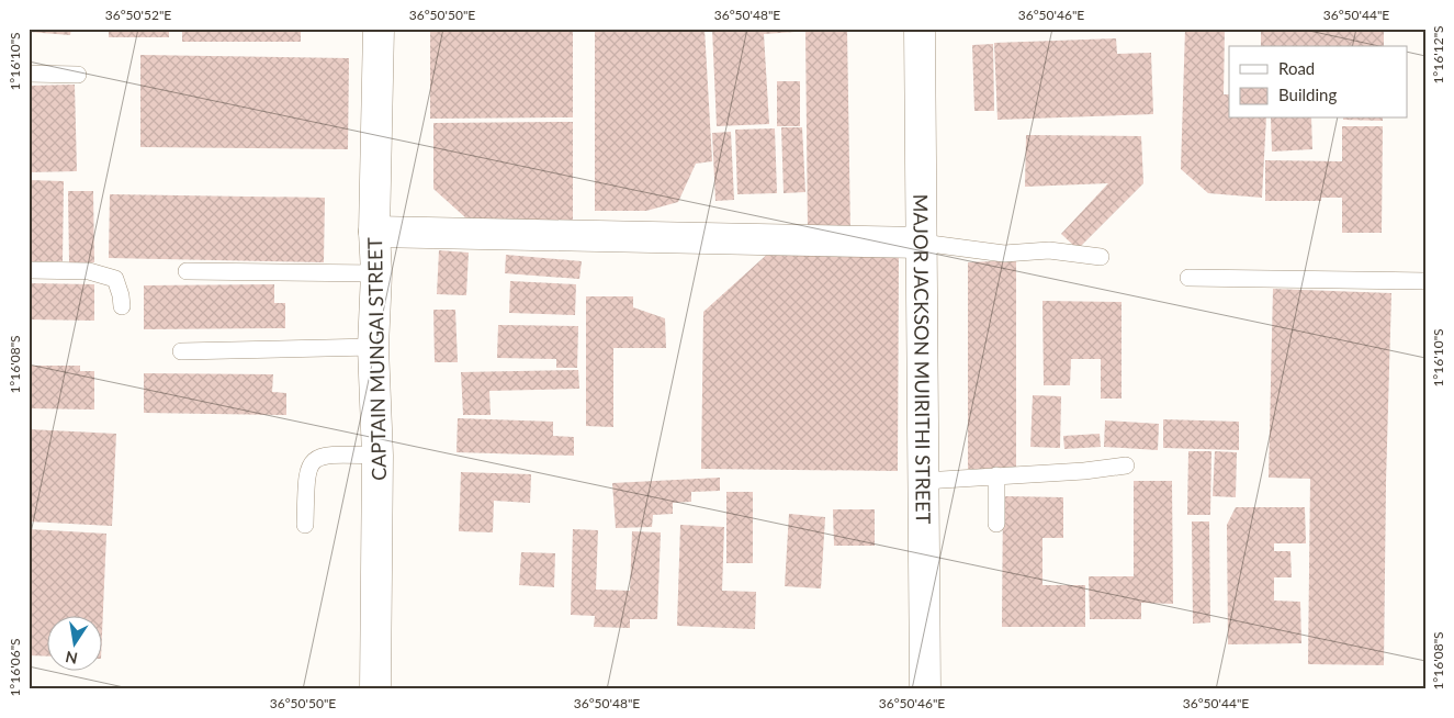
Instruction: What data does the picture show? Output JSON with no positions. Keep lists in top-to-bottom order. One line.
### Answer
{"streets":{"street":["CAPTAIN MUNGAI STREET","MAJOR JACKSON MUIRITHI STREET"]},"legend":["Road","Building"],"north":"bottom","coordinates":["36°50'52\"E","36°50'50\"E","36°50'48\"E","36°50'46\"E","36°50'44\"E","1°16'12\"S","1°16'10\"S","1°16'08\"S","1°16'06\"S"]}
